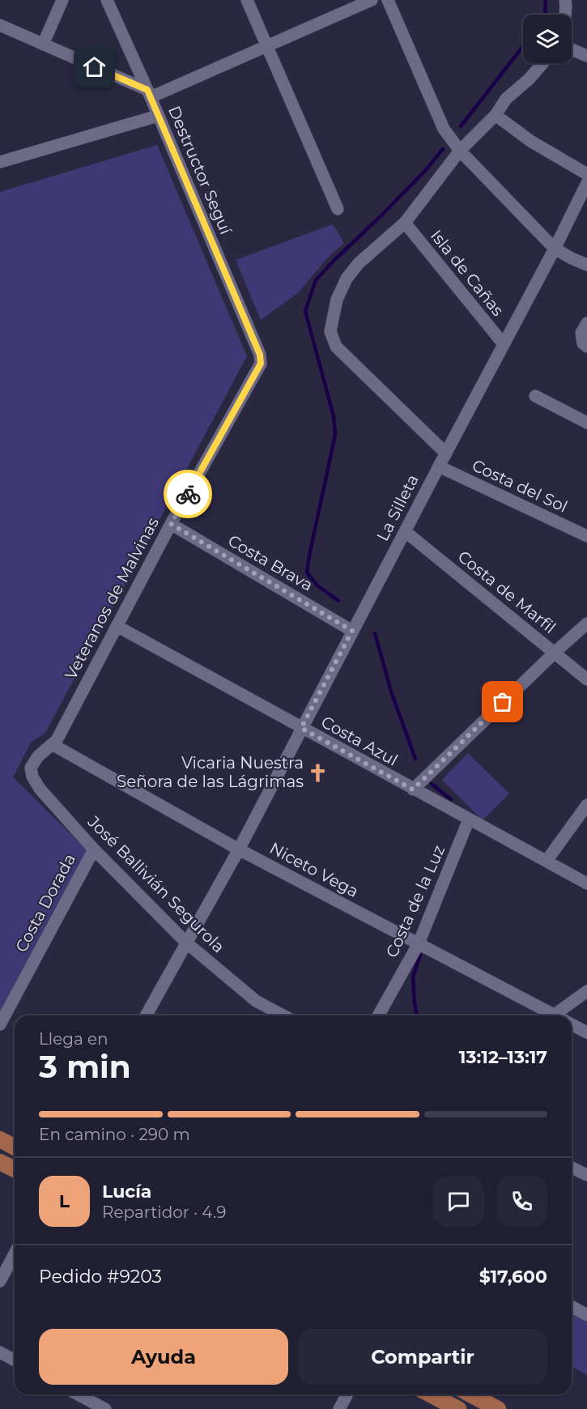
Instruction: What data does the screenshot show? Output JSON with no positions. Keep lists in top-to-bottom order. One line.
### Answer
{"streets":{"street":["Destructor Seguí","Isla de Cañas","Costa del Sol","La Silleta","Costa Brava","Costa de Marfil","Veteranos de Malvinas","Costa Azul","Niceto Vega","José Ballivián Segurola","Costa de la Luz","Costa Dorada"]},"crossings":[["Destructor Seguí","Veteranos de Malvinas"],["Isla de Cañas","La Silleta"],["Costa del Sol","La Silleta"],["La Silleta","Costa Brava"],["La Silleta","Costa de Marfil"],["La Silleta","Costa Azul"],["La Silleta","Niceto Vega"],["La Silleta","José Ballivián Segurola"],["Costa Brava","Veteranos de Malvinas"],["Veteranos de Malvinas","Costa Azul"],["Veteranos de Malvinas","Niceto Vega"],["Veteranos de Malvinas","José Ballivián Segurola"],["Costa Azul","Costa de la Luz"],["Niceto Vega","Costa de la Luz"],["José Ballivián Segurola","Costa Dorada"]],"places":{"church":["Vicaria Nuestra Señora de las Lágrimas"]},"page":{"heading":["3 min","Llega en","13:12–13:17"],"panel":["Lucía","Repartidor · 4.9","Pedido #9203","$17,600"],"bar":"En camino · 290 m","round":"L","buttons":["Ayuda","Compartir"]}}
